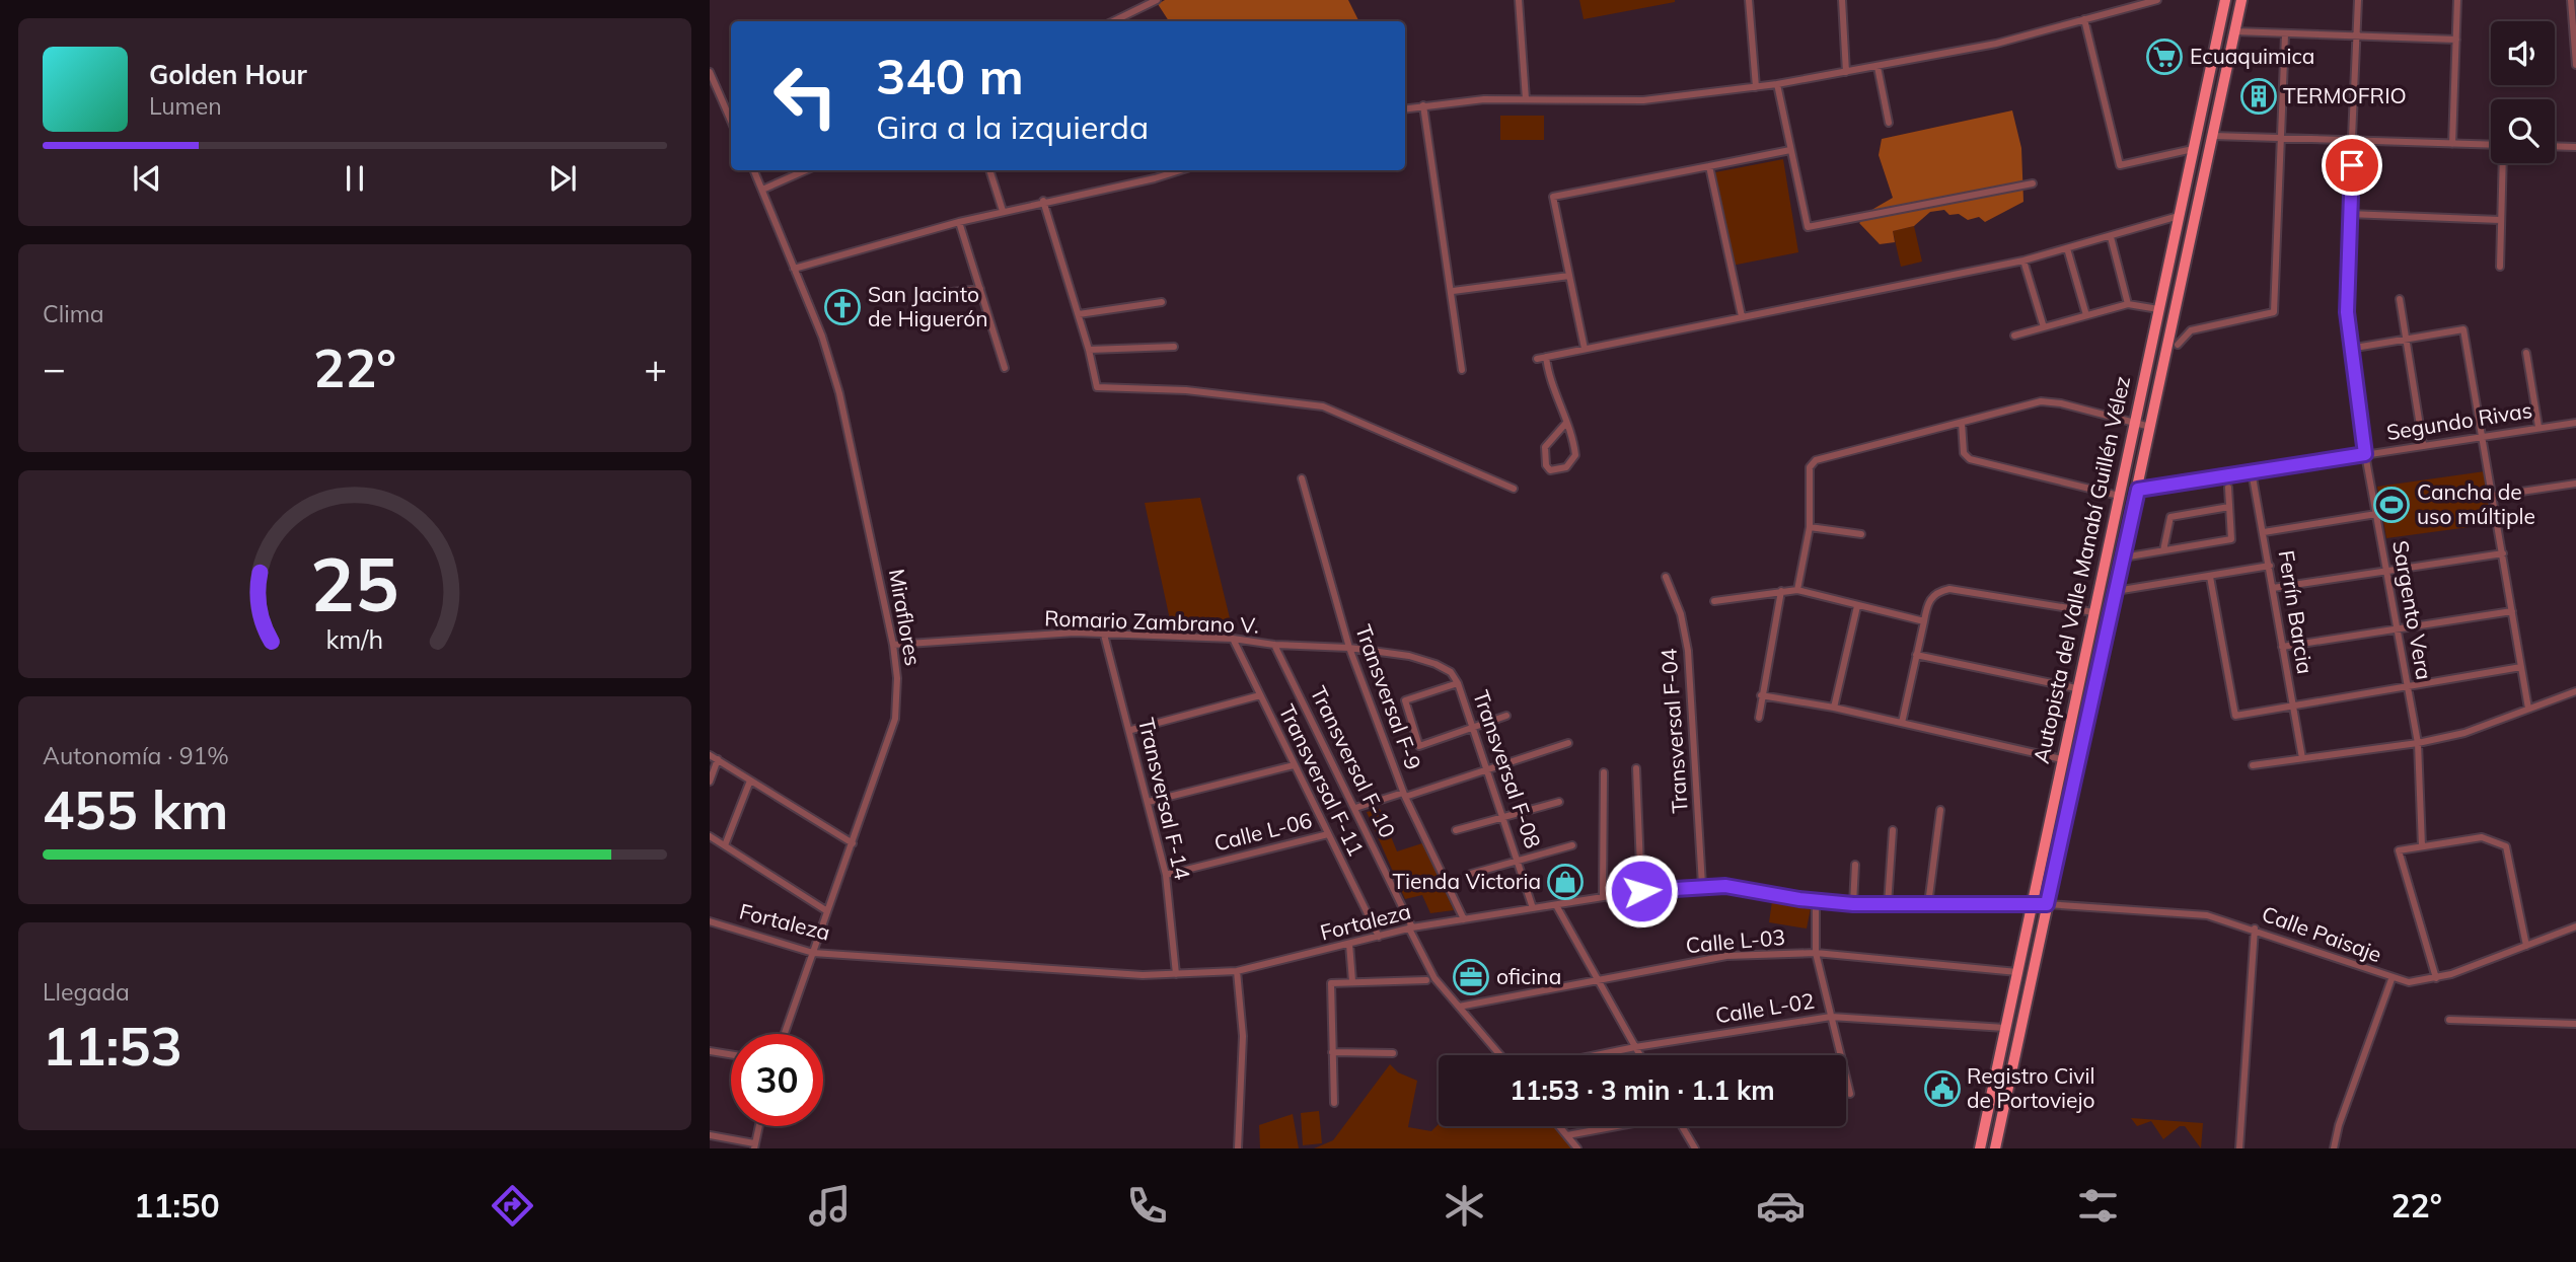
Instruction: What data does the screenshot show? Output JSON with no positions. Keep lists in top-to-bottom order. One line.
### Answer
{"streets":{"main road":["Autopista del Valle Manabí Guillén Vélez"],"street":["Segundo Rivas","Sargento Vera","Ferrín Barcia","Miraflores","Romario Zambrano V.","Transversal F-9","Transversal F-04","Transversal F-10","Transversal F-08","Transversal F-11","Transversal F-14","Calle L-06","Fortaleza","Calle Paisaje","Calle L-03","Calle L-02"]},"crossings":[["Segundo Rivas","Autopista del Valle Manabí Guillén Vélez"],["Segundo Rivas","Sargento Vera"],["Segundo Rivas","Ferrín Barcia"],["Autopista del Valle Manabí Guillén Vélez","Fortaleza"],["Autopista del Valle Manabí Guillén Vélez","Calle Paisaje"],["Autopista del Valle Manabí Guillén Vélez","Calle L-03"],["Autopista del Valle Manabí Guillén Vélez","Calle L-02"],["Miraflores","Romario Zambrano V."],["Miraflores","Fortaleza"],["Romario Zambrano V.","Transversal F-9"],["Romario Zambrano V.","Transversal F-10"],["Romario Zambrano V.","Transversal F-08"],["Romario Zambrano V.","Transversal F-11"],["Romario Zambrano V.","Transversal F-14"],["Transversal F-9","Fortaleza"],["Transversal F-04","Fortaleza"],["Transversal F-10","Fortaleza"],["Transversal F-10","Calle L-03"],["Transversal F-08","Fortaleza"],["Transversal F-11","Calle L-06"],["Transversal F-11","Fortaleza"],["Transversal F-14","Calle L-06"],["Transversal F-14","Fortaleza"],["Fortaleza","Calle Paisaje"]],"places":{"supermarket":["Ecuaquimica"],"building":["TERMOFRIO"],"church":["San Jacinto de Higuerón"],"sports":["Cancha de uso múltiple"],"shop":["Tienda Victoria"],"office":["oficina"],"public building":["Registro Civil de Portoviejo"]},"page":{"turn":["340 m","Gira a la izquierda"],"song":["Golden Hour","Lumen"],"tile":["Clima",["Autonomía · 91%","455 km"],["Llegada","11:53"]],"heat":["−","22°","+"],"limit":"30","trip":"11:53 · 3 min · 1.1 km","tabs":["11:50","22°"],"gauge":["25","km/h"]}}
